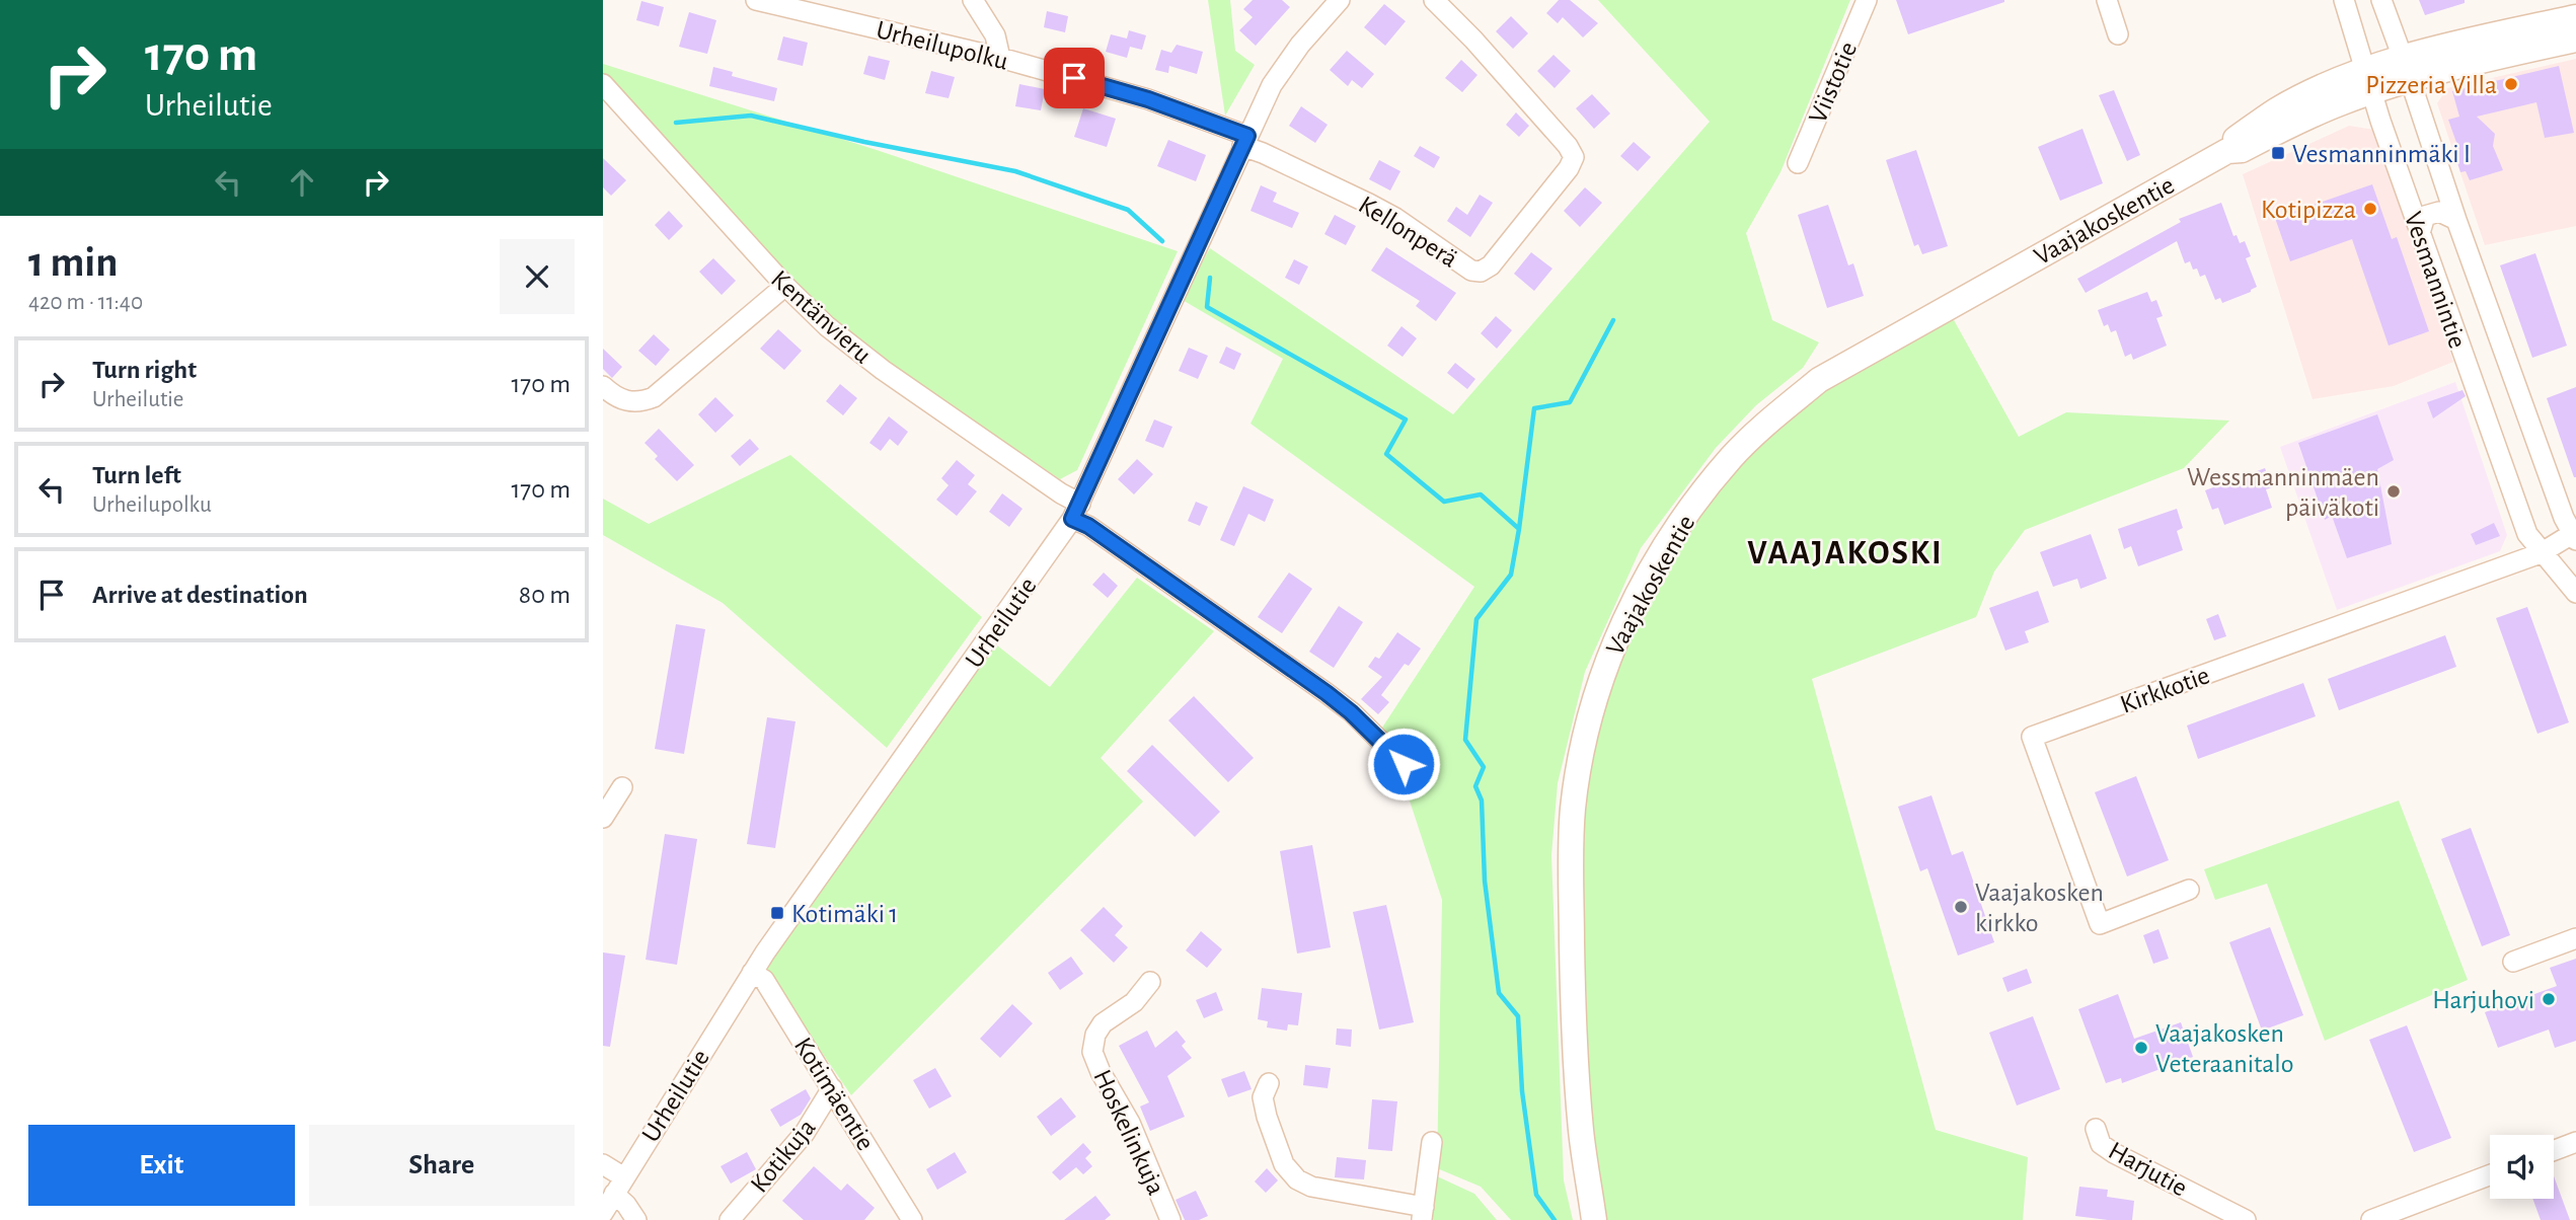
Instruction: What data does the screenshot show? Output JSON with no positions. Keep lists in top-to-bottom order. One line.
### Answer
{"streets":{"main road":["Vaajakoskentie"],"street":["Urheilupolku","Viistotie","Kellonperä","Vesmannintie","Kentänvieru","Urheilutie","Kirkkotie","Kotimäentie","Hoskelinkuja","Kotikuja","Harjutie"]},"crossings":[["Urheilupolku","Kellonperä"],["Urheilupolku","Urheilutie"],["Vaajakoskentie","Vesmannintie"],["Kellonperä","Urheilutie"],["Vesmannintie","Kirkkotie"],["Kentänvieru","Urheilutie"],["Urheilutie","Kotimäentie"],["Kotimäentie","Kotikuja"]],"districts":["VAAJAKOSKI"],"places":{"other":["Pizzeria Villa","Kotipizza","Wessmanninmäen päiväkoti","Vaajakosken kirkko","Harjuhovi","Vaajakosken Veteraanitalo"],"transit":["Vesmanninmäki I","Kotimäki 1"]},"page":{"turn":["170 m","Urheilutie"],"heading":["1 min","420 m · 11:40"],"list":[{"name":"Turn right","note":"Urheilutie","value":"170 m"},{"name":"Turn left","note":"Urheilupolku","value":"170 m"},{"name":"Arrive at destination","value":"80 m"}],"buttons":["Exit","Share"]}}
